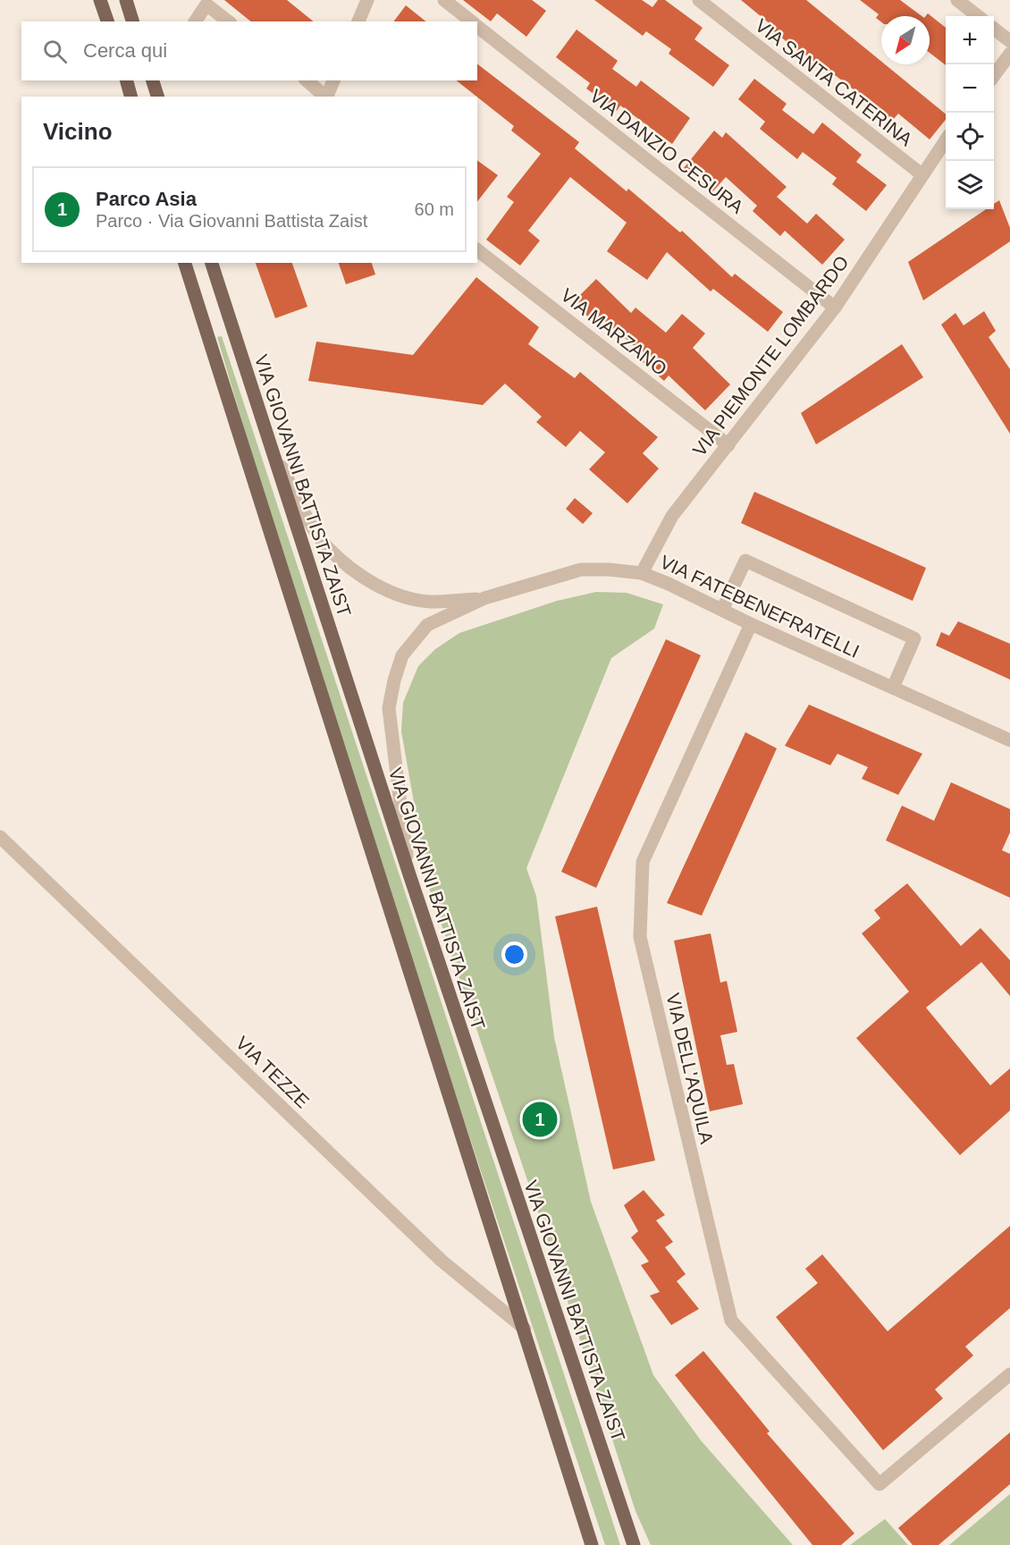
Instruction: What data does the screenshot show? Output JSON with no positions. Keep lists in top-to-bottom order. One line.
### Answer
{"streets":{"main road":["VIA GIOVANNI BATTISTA ZAIST"],"street":["VIA SANTA CATERINA","VIA DANZIO CESURA","VIA MARZANO","VIA PIEMONTE LOMBARDO","VIA FATEBENEFRATELLI","VIA DELL'AQUILA","VIA TEZZE"]},"crossings":[["VIA SANTA CATERINA","VIA PIEMONTE LOMBARDO"],["VIA DANZIO CESURA","VIA PIEMONTE LOMBARDO"],["VIA MARZANO","VIA PIEMONTE LOMBARDO"],["VIA PIEMONTE LOMBARDO","VIA FATEBENEFRATELLI"],["VIA GIOVANNI BATTISTA ZAIST","VIA FATEBENEFRATELLI"],["VIA FATEBENEFRATELLI","VIA DELL'AQUILA"]],"north":"bottom left","page":{"map_buttons":["+","−"],"search":"Cerca qui","heading":"Vicino","list":[{"mark":"1","name":"Parco Asia","note":"Parco · Via Giovanni Battista Zaist","value":"60 m"}],"pins":"1"}}
